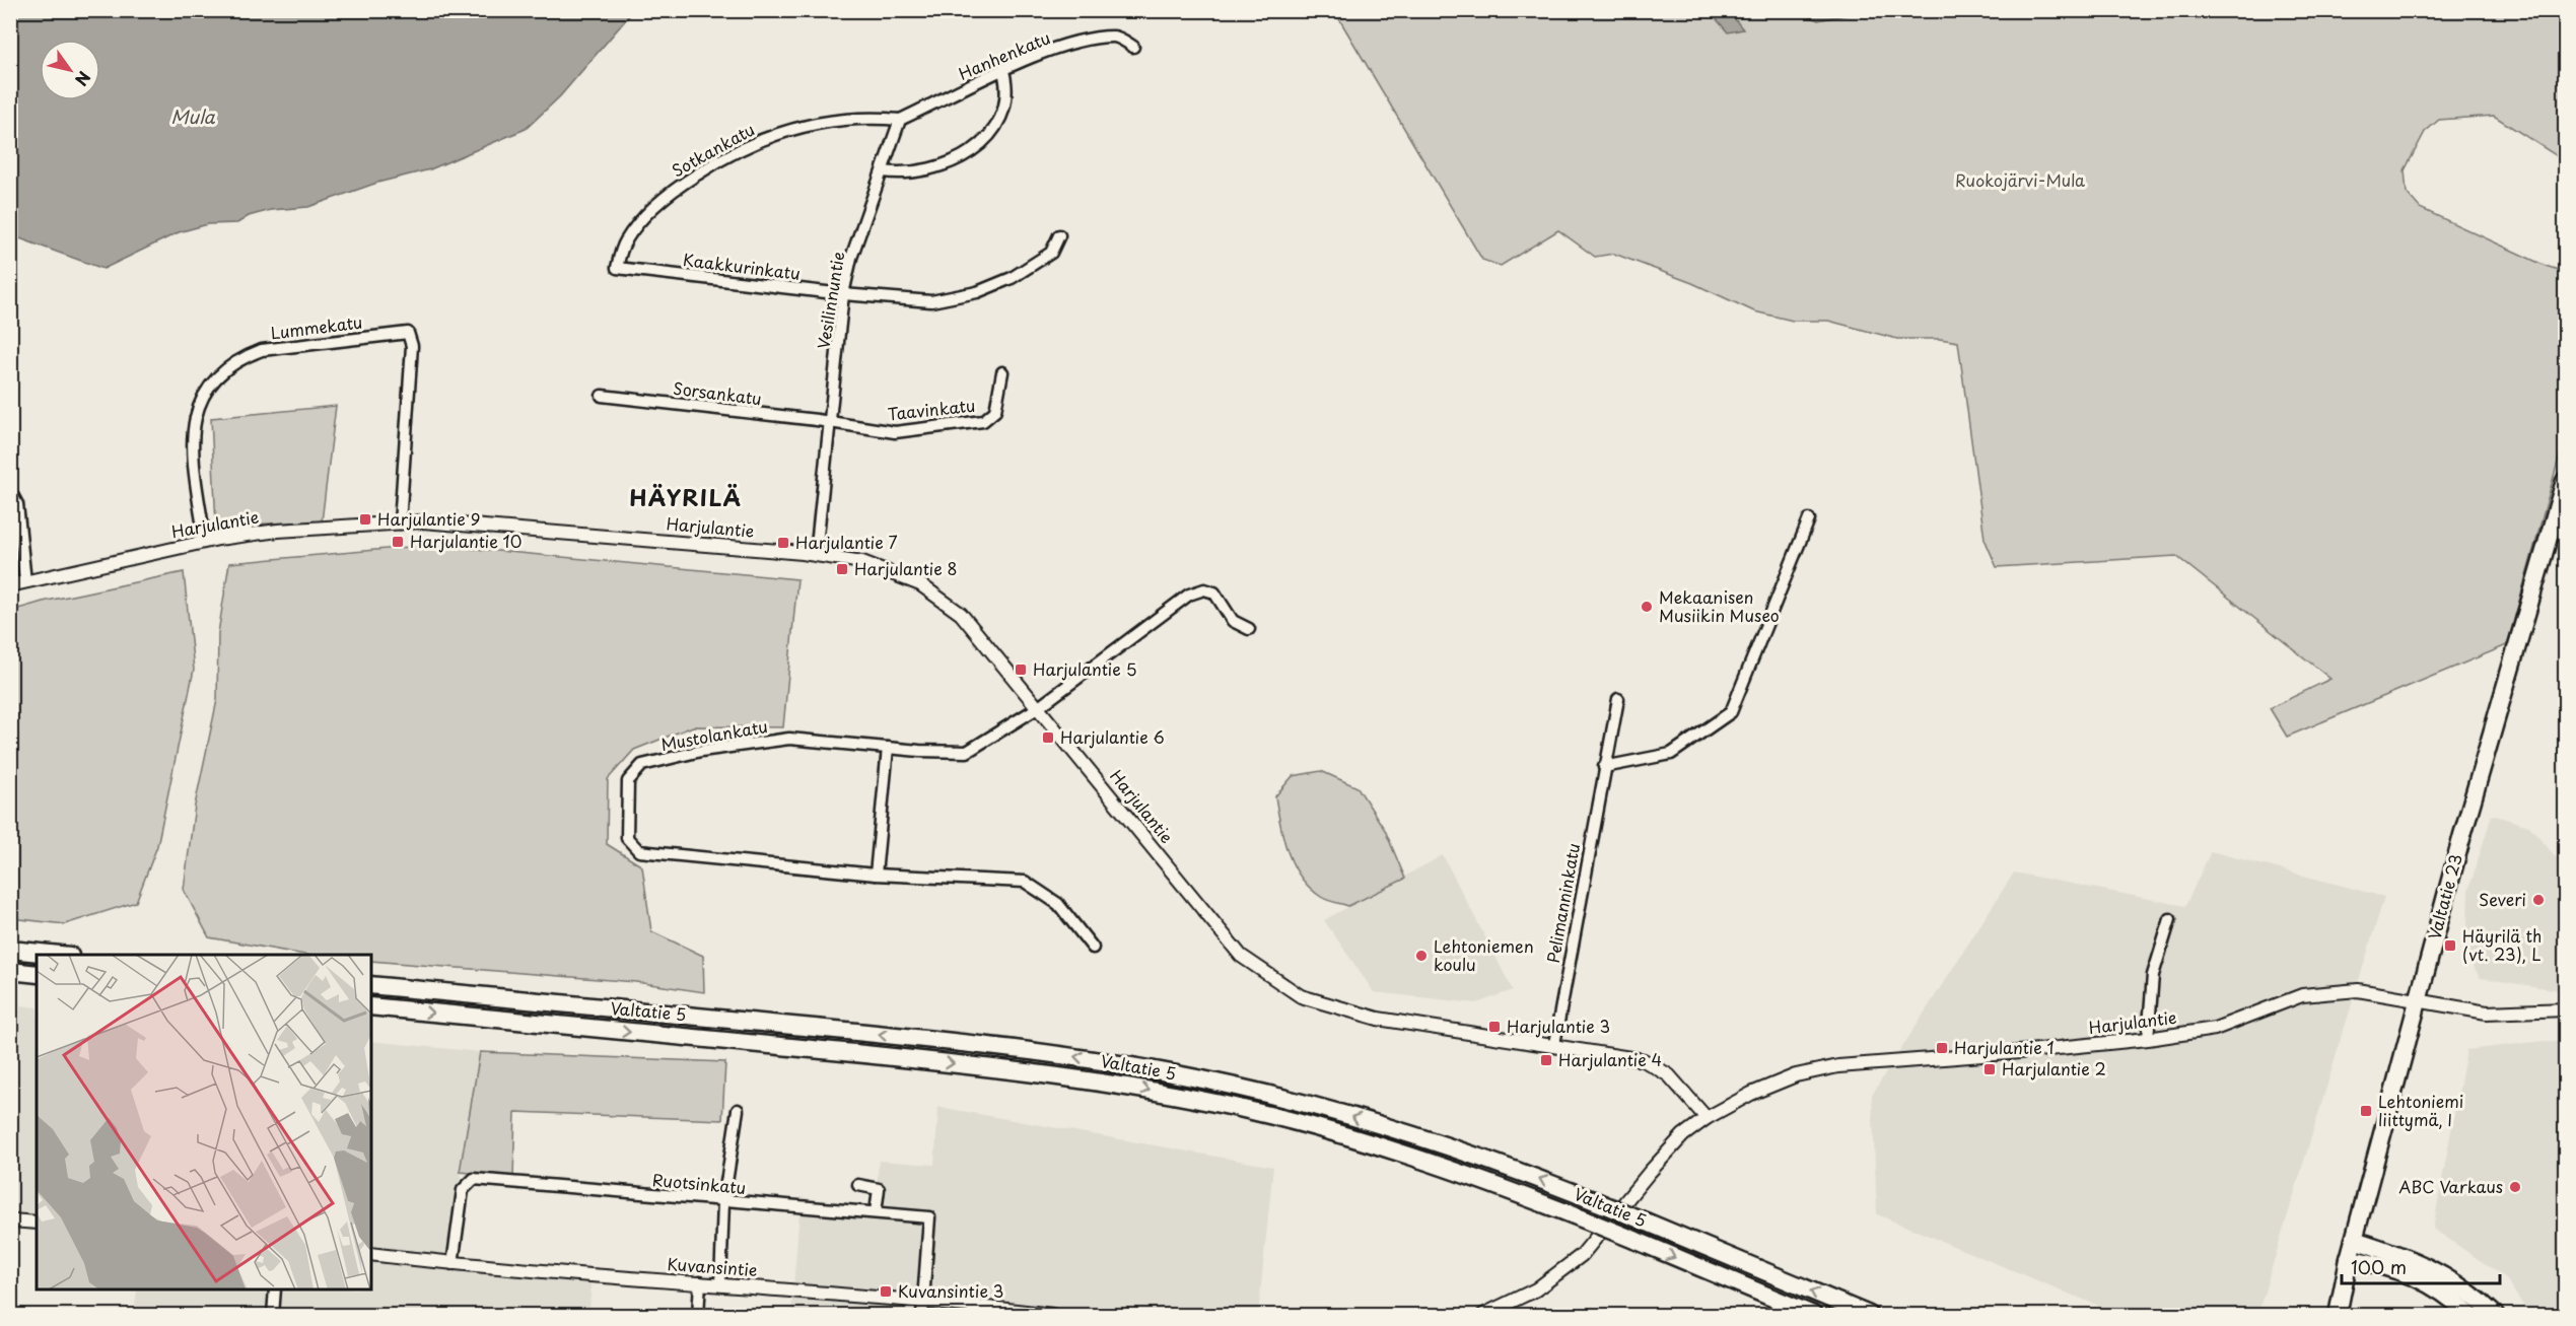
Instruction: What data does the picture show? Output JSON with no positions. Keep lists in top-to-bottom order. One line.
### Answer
{"streets":{"highway":["Valtatie 23","Valtatie 5"],"street":["Hanhenkatu","Sotkankatu","Kaakkurinkatu","Vesilinnuntie","Lummekatu","Sorsankatu","Taavinkatu","Harjulantie","Mustolankatu","Pelimanninkatu","Ruotsinkatu","Kuvansintie"]},"crossings":[["Hanhenkatu","Sotkankatu"],["Hanhenkatu","Vesilinnuntie"],["Sotkankatu","Kaakkurinkatu"],["Sotkankatu","Vesilinnuntie"],["Kaakkurinkatu","Vesilinnuntie"],["Vesilinnuntie","Sorsankatu"],["Vesilinnuntie","Taavinkatu"],["Vesilinnuntie","Harjulantie"],["Lummekatu","Harjulantie"],["Sorsankatu","Taavinkatu"],["Harjulantie","Mustolankatu"],["Harjulantie","Valtatie 23"],["Harjulantie","Pelimanninkatu"],["Ruotsinkatu","Kuvansintie"]],"districts":["HÄYRILÄ"],"water":["Mula"],"parks":["Ruokojärvi-Mula"],"places":{"transit":["Harjulantie 9","Harjulantie 10","Harjulantie 7","Harjulantie 8","Harjulantie 5","Harjulantie 6","Häyrilä th (vt. 23), L","Harjulantie 3","Harjulantie 1","Harjulantie 4","Harjulantie 2","Lehtoniemi liittymä, I","Kuvansintie 3"],"other":["Mekaanisen Musiikin Museo","Severi","Lehtoniemen koulu","ABC Varkaus"]},"scale_bar":"100 m","north":"bottom right"}
